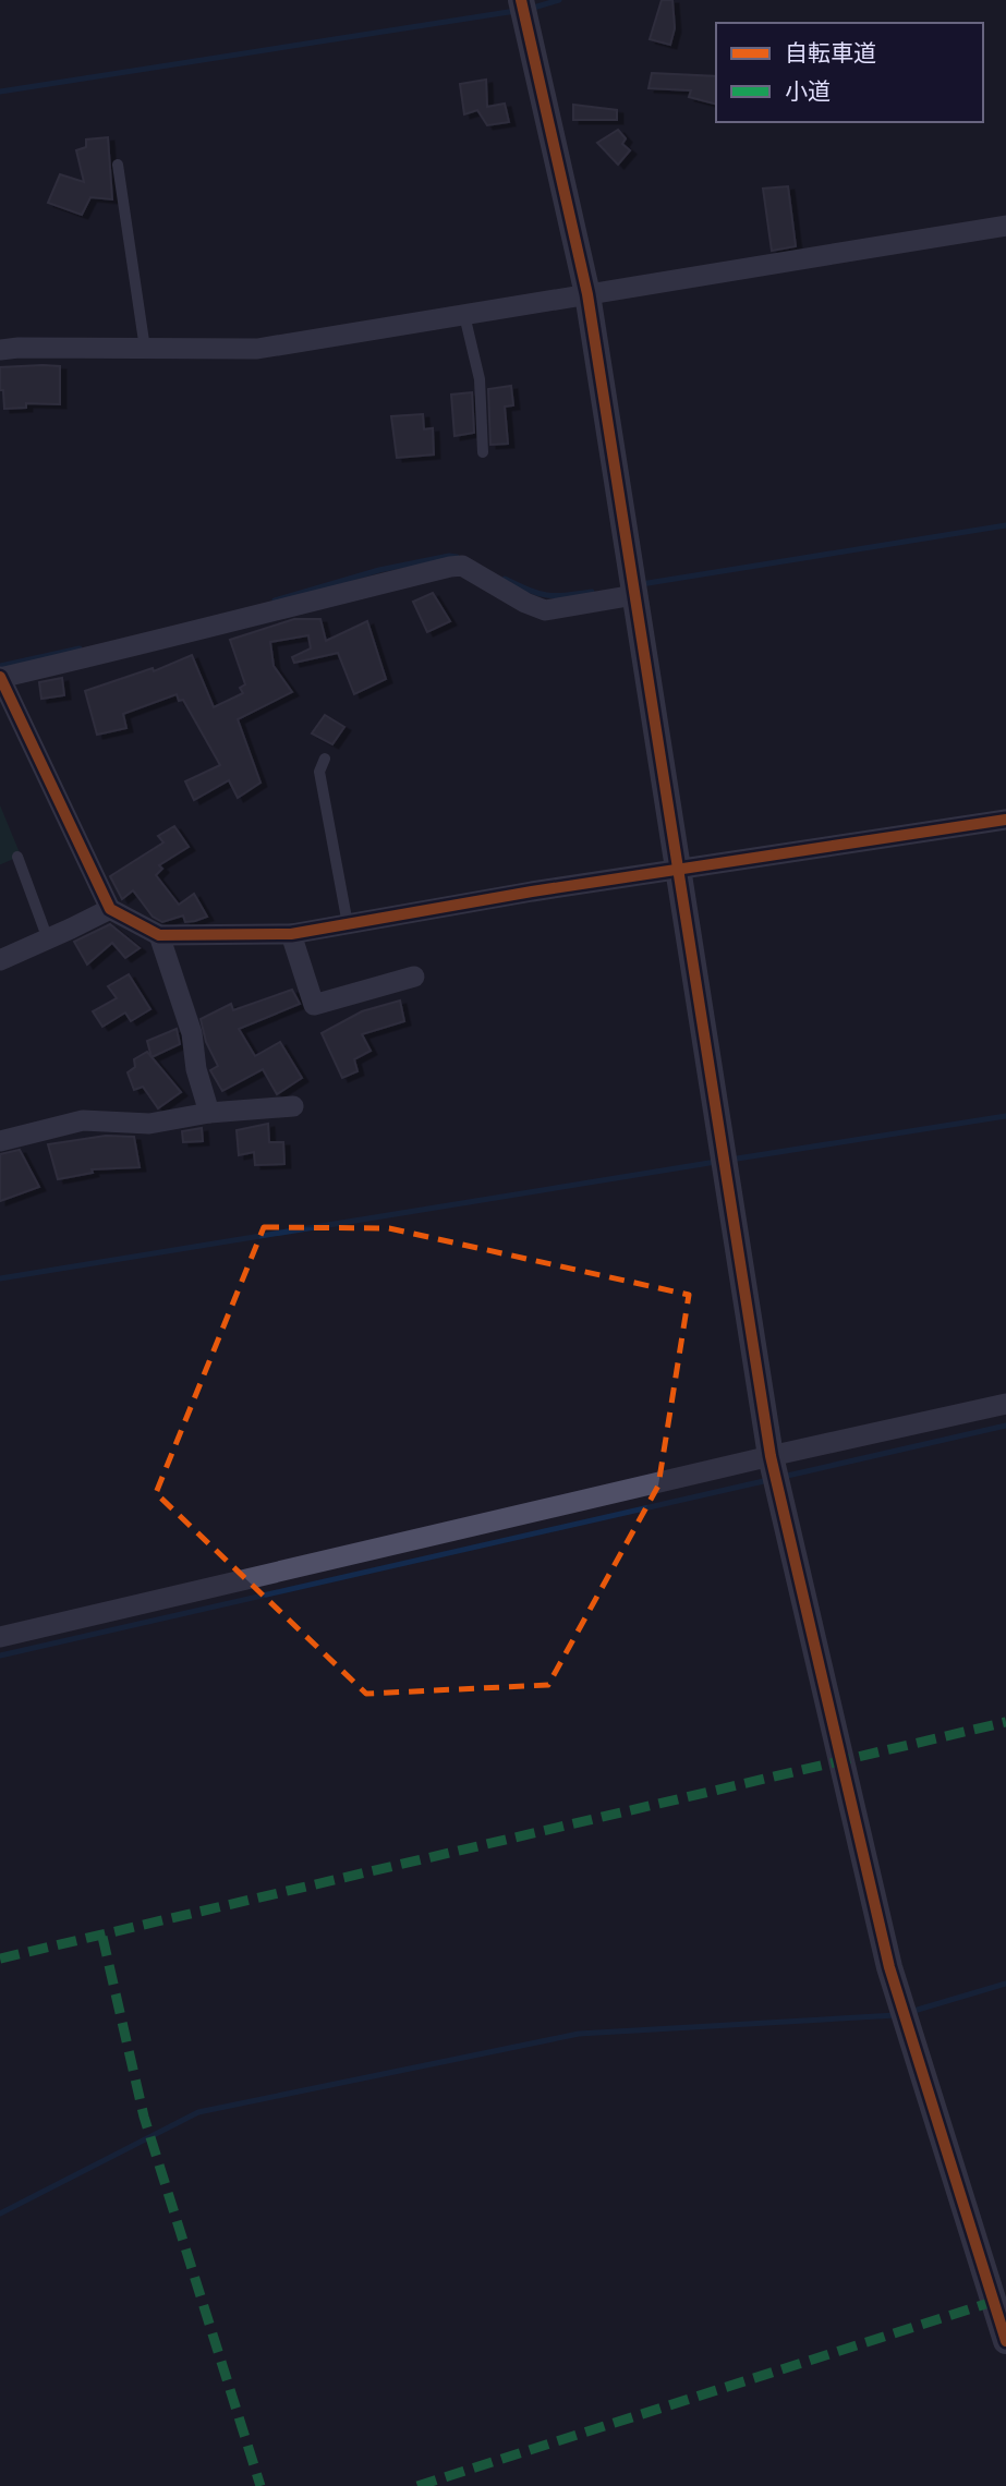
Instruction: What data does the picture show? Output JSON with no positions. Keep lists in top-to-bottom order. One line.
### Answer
{"legend":["自転車道","小道"]}
